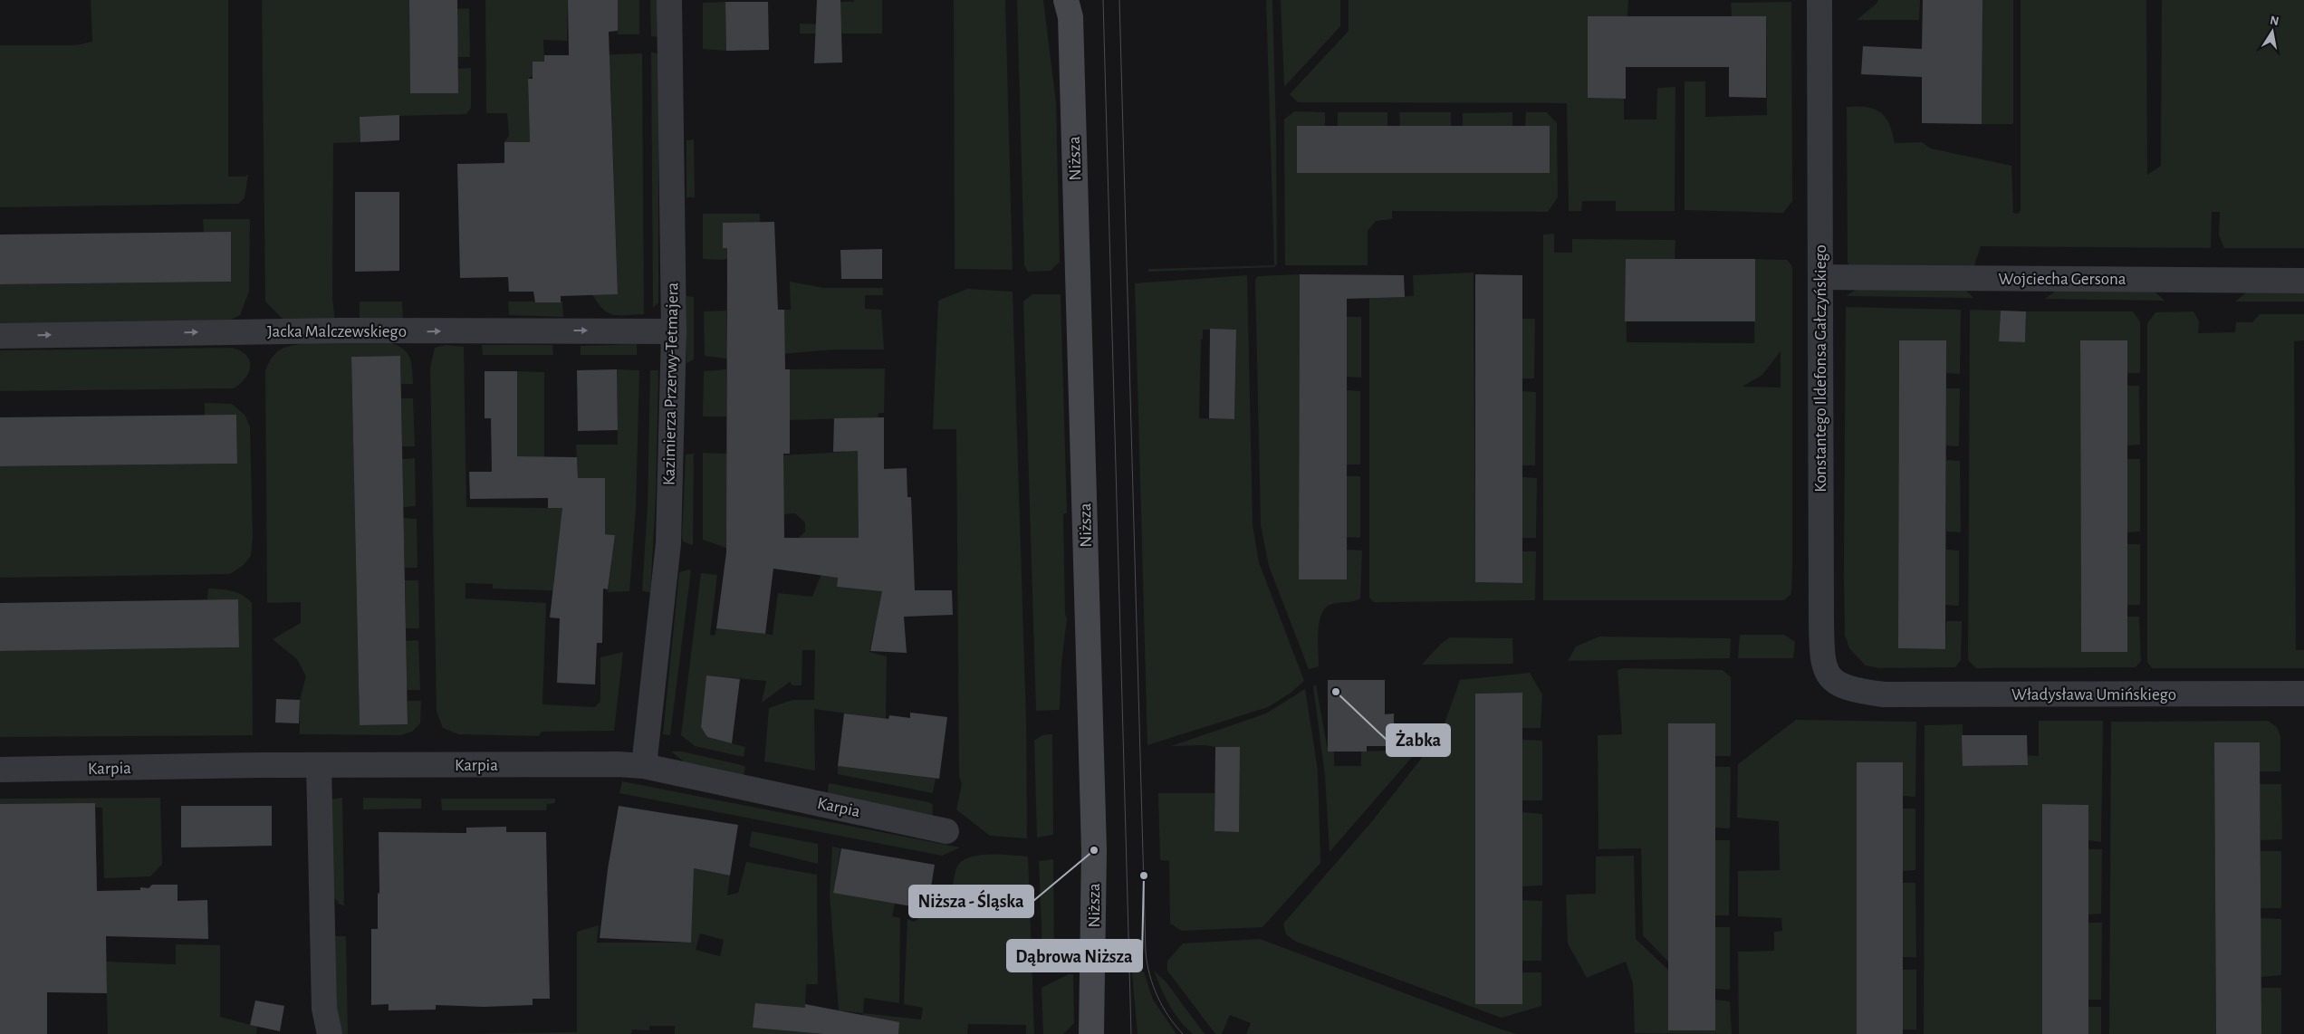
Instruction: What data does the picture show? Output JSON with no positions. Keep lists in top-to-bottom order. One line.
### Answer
{"streets":{"street":["Niższa","Wojciecha Gersona","Jacka Malczewskiego","Konstantego Ildefonsa Gałczyńskiego","Kazimierza Przerwy-Tetmajera","Władysława Umińskiego","Karpia"]},"crossings":[["Wojciecha Gersona","Konstantego Ildefonsa Gałczyńskiego"],["Jacka Malczewskiego","Kazimierza Przerwy-Tetmajera"],["Konstantego Ildefonsa Gałczyńskiego","Władysława Umińskiego"],["Kazimierza Przerwy-Tetmajera","Karpia"]],"one_way":["Jacka Malczewskiego"],"places":["Żabka","Niższa - Śląska","Dąbrowa Niższa"],"north":"top"}
